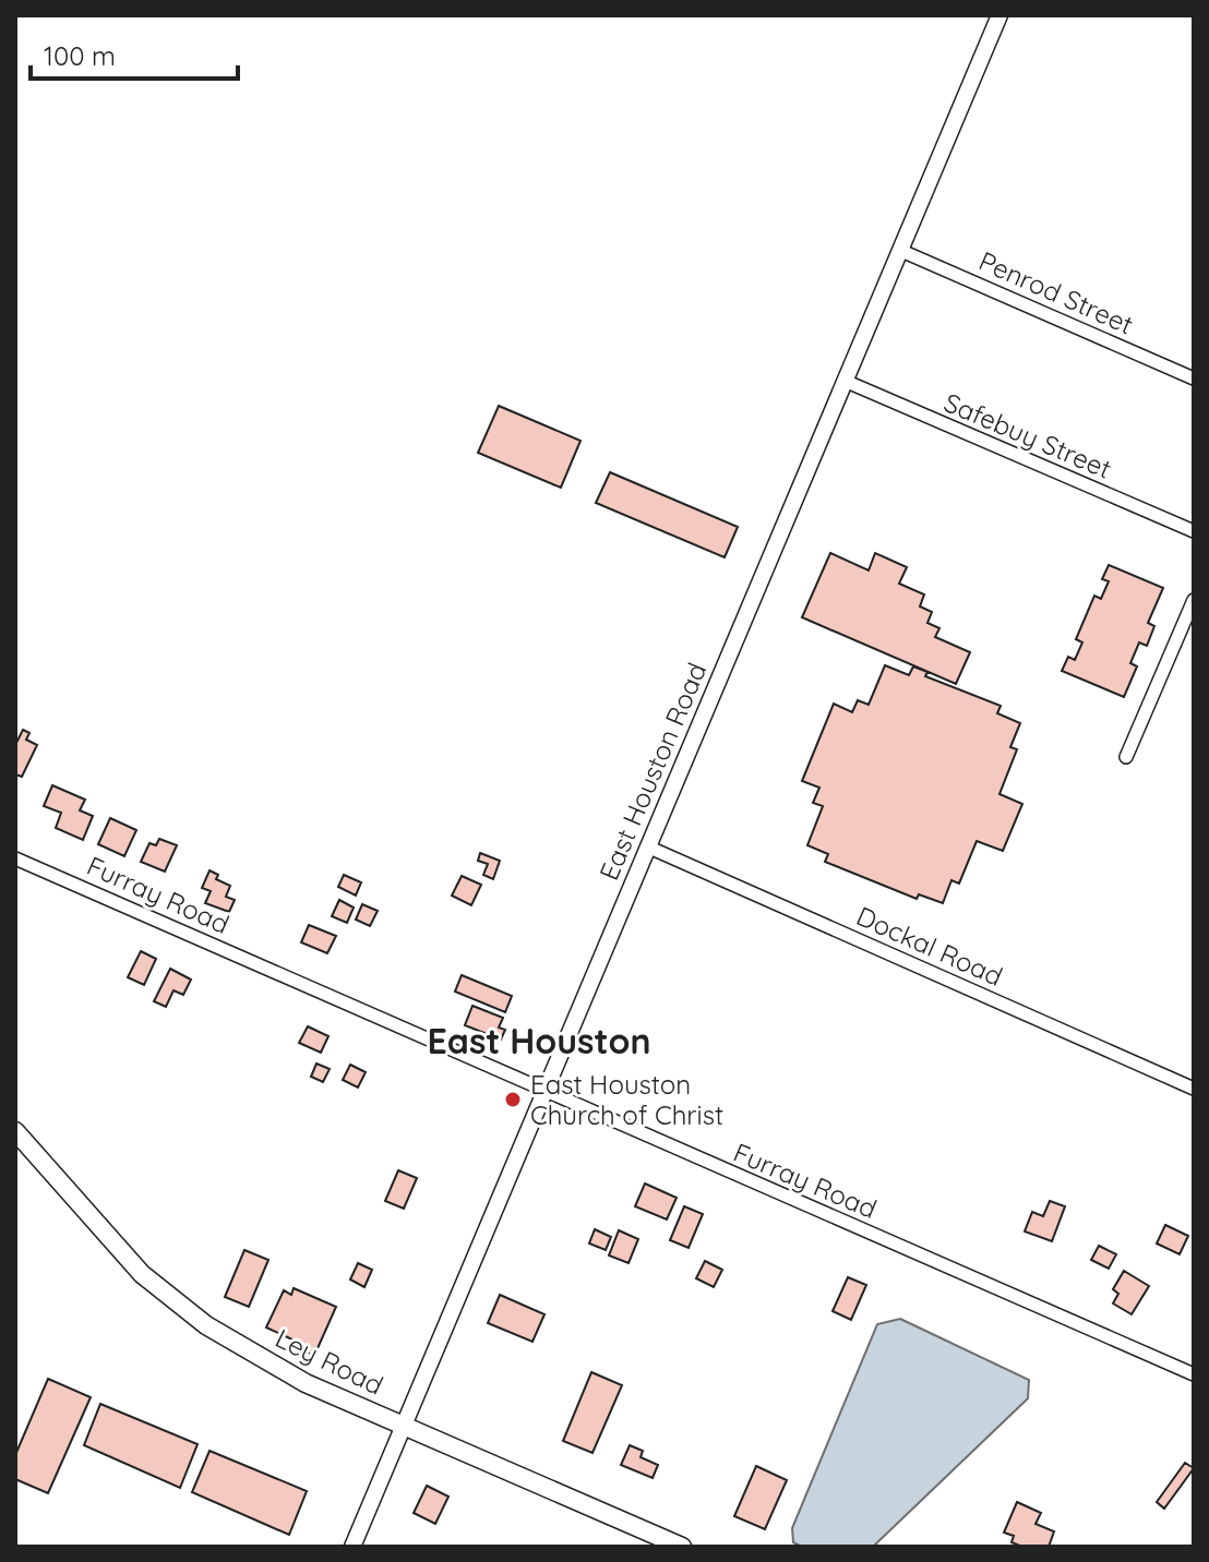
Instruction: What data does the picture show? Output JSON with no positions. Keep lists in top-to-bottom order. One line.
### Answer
{"streets":{"main road":["Ley Road"],"street":["Penrod Street","Safebuy Street","East Houston Road","Furray Road","Dockal Road"]},"crossings":[["Penrod Street","East Houston Road"],["Safebuy Street","East Houston Road"],["East Houston Road","Furray Road"],["East Houston Road","Dockal Road"],["East Houston Road","Ley Road"]],"districts":["East Houston"],"places":["East Houston Church of Christ"],"scale_bar":"100 m"}
